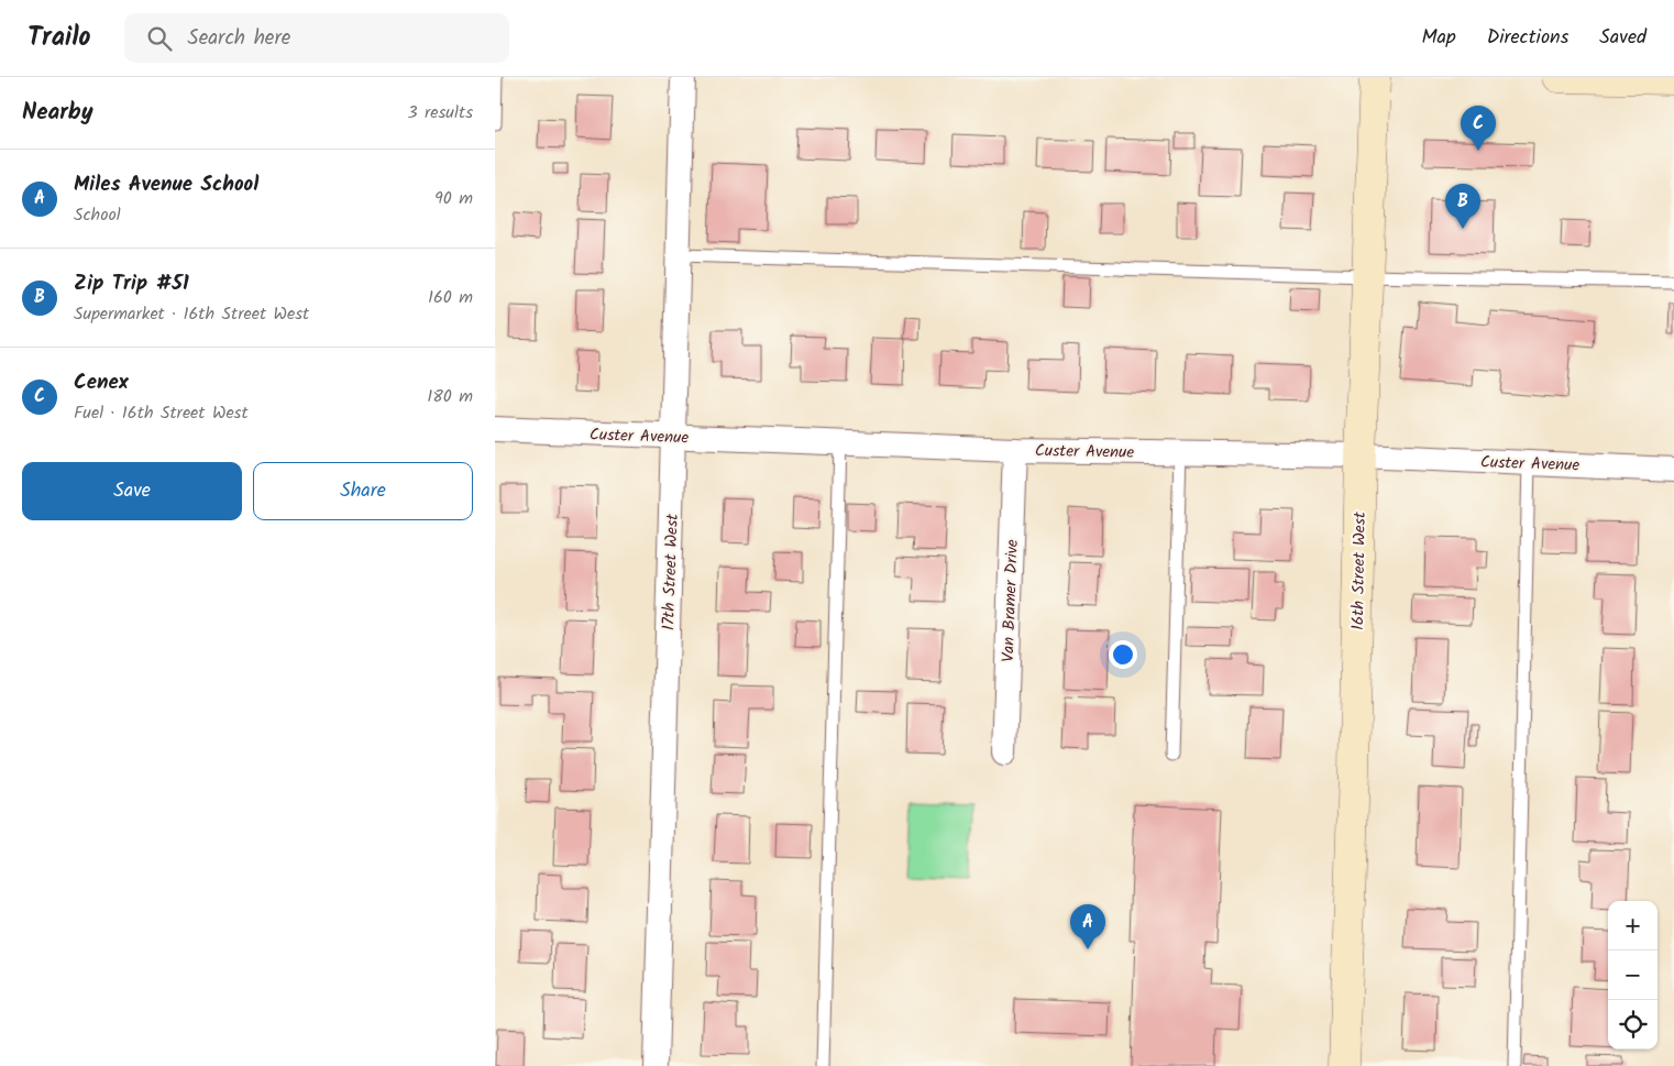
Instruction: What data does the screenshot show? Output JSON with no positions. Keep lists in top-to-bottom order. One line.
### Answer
{"streets":{"street":["Custer Avenue","16th Street West","17th Street West","Van Bramer Drive"]},"crossings":[["Custer Avenue","16th Street West"],["Custer Avenue","17th Street West"],["Custer Avenue","Van Bramer Drive"]],"page":{"header":"Trailo","search":"Search here","nav":["Map","Directions","Saved"],"heading":["Nearby","3 results"],"pins":["C","B","A"],"list":[{"mark":"A","name":"Miles Avenue School","note":"School","value":"90 m"},{"mark":"B","name":"Zip Trip #51","note":"Supermarket · 16th Street West","value":"160 m"},{"mark":"C","name":"Cenex","note":"Fuel · 16th Street West","value":"180 m"}],"buttons":["Save","Share"],"map_buttons":["+","−"]}}
